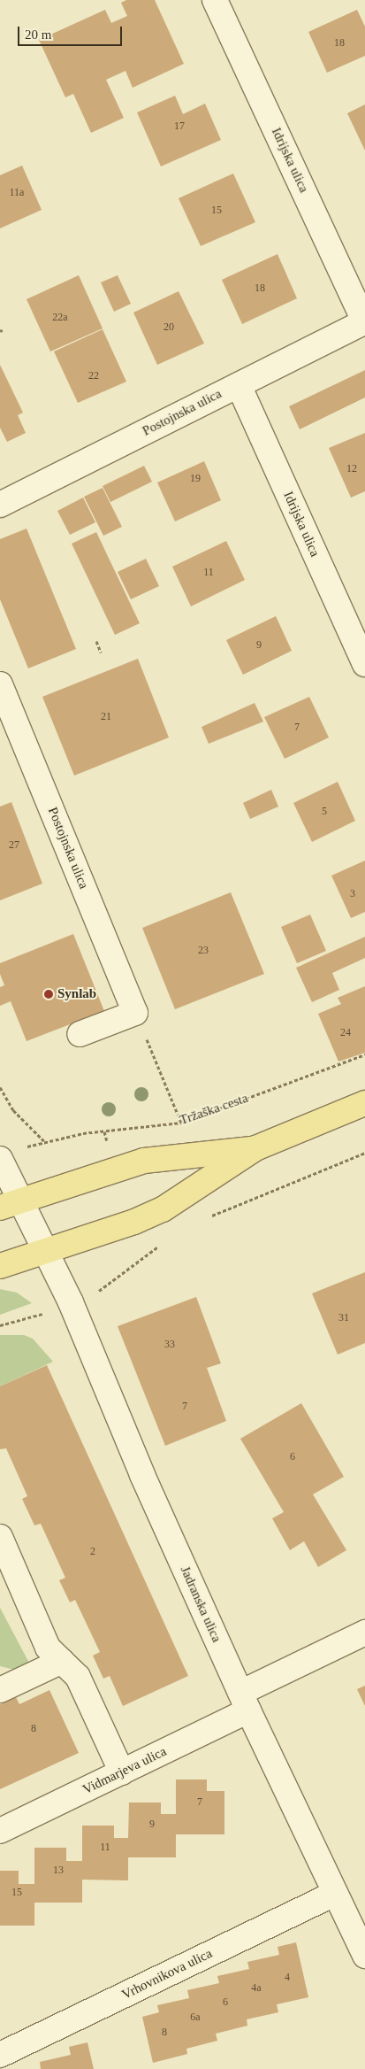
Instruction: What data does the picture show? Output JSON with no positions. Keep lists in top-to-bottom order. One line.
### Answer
{"streets":{"street":["Idrijska ulica","Postojnska ulica","Jadranska ulica","Vidmarjeva ulica","Vrhovnikova ulica"],"path":["Tržaška cesta"]},"crossings":[["Idrijska ulica","Postojnska ulica"],["Jadranska ulica","Vidmarjeva ulica"],["Jadranska ulica","Vrhovnikova ulica"]],"places":["Synlab"],"house_numbers":["18","17","11a","15","18","22a","20","22","12","19","11","9","21","7","5","27","3","23","24","31","33","7","6","2","8","7","9","11","13","15","4","4a","6","6a","8"],"scale_bar":"20 m"}
